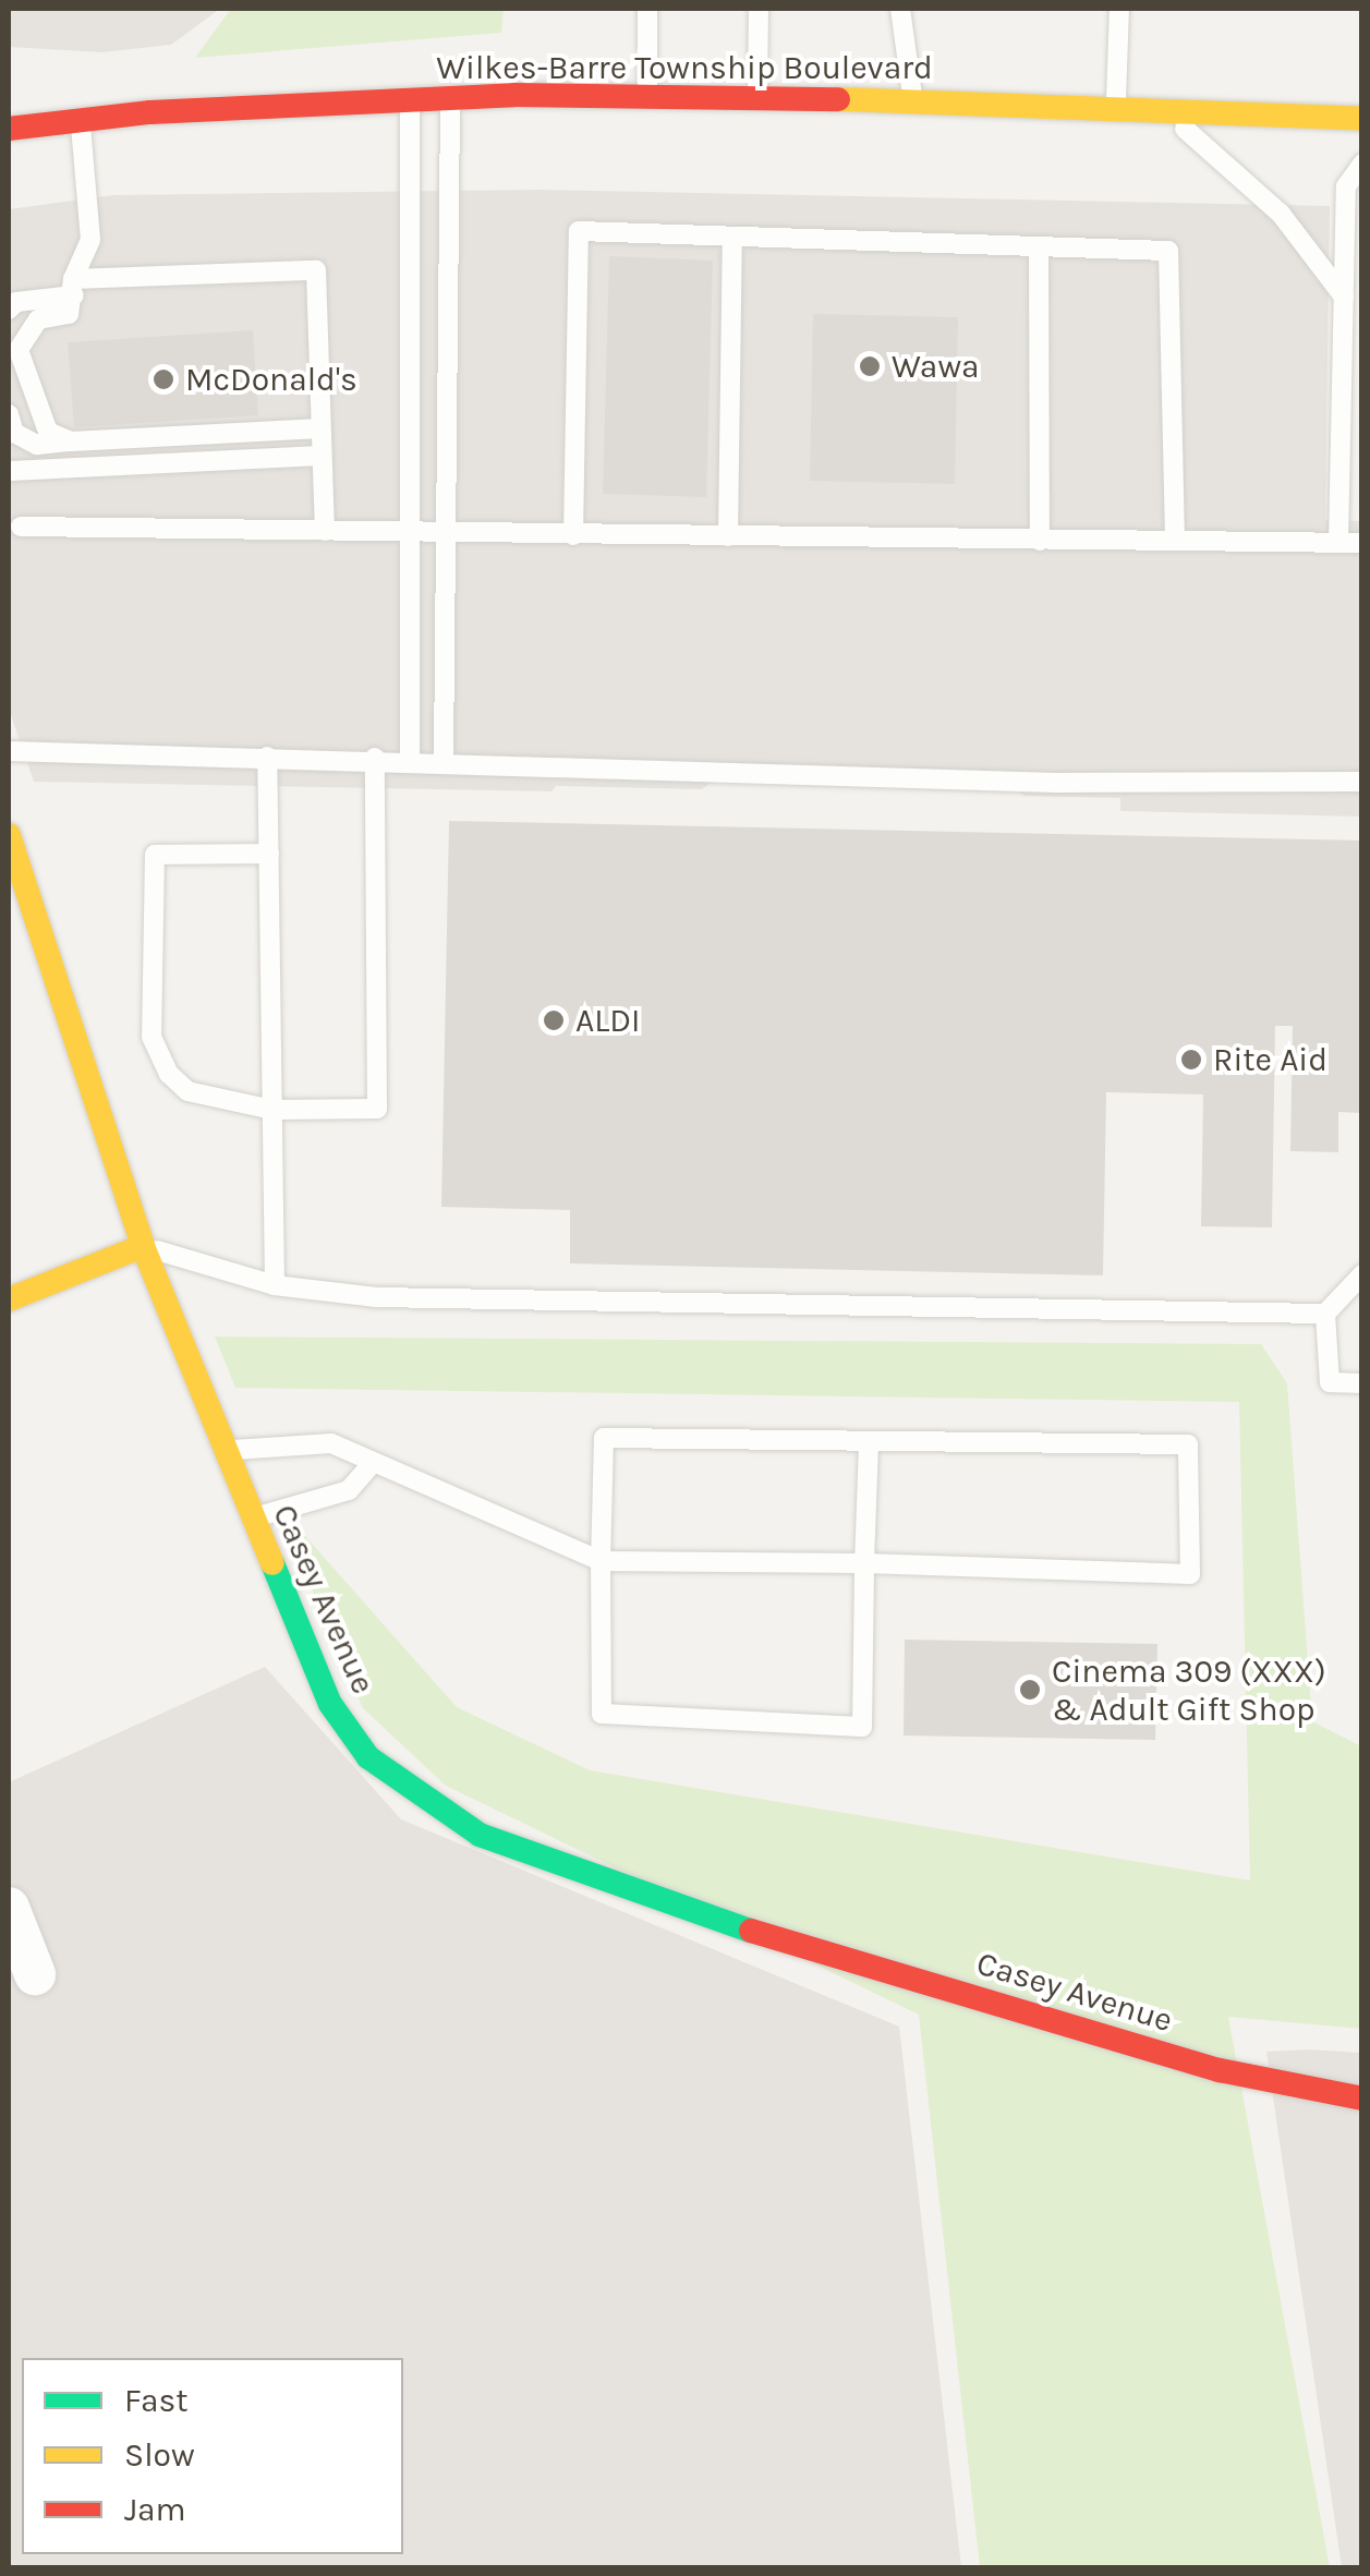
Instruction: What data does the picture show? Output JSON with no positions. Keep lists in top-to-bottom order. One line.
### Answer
{"streets":{"street":["Wilkes-Barre Township Boulevard","Casey Avenue"]},"places":["Wawa","McDonald's","ALDI","Rite Aid","Cinema 309 (XXX) & Adult Gift Shop"],"legend":["Fast","Slow","Jam"]}
